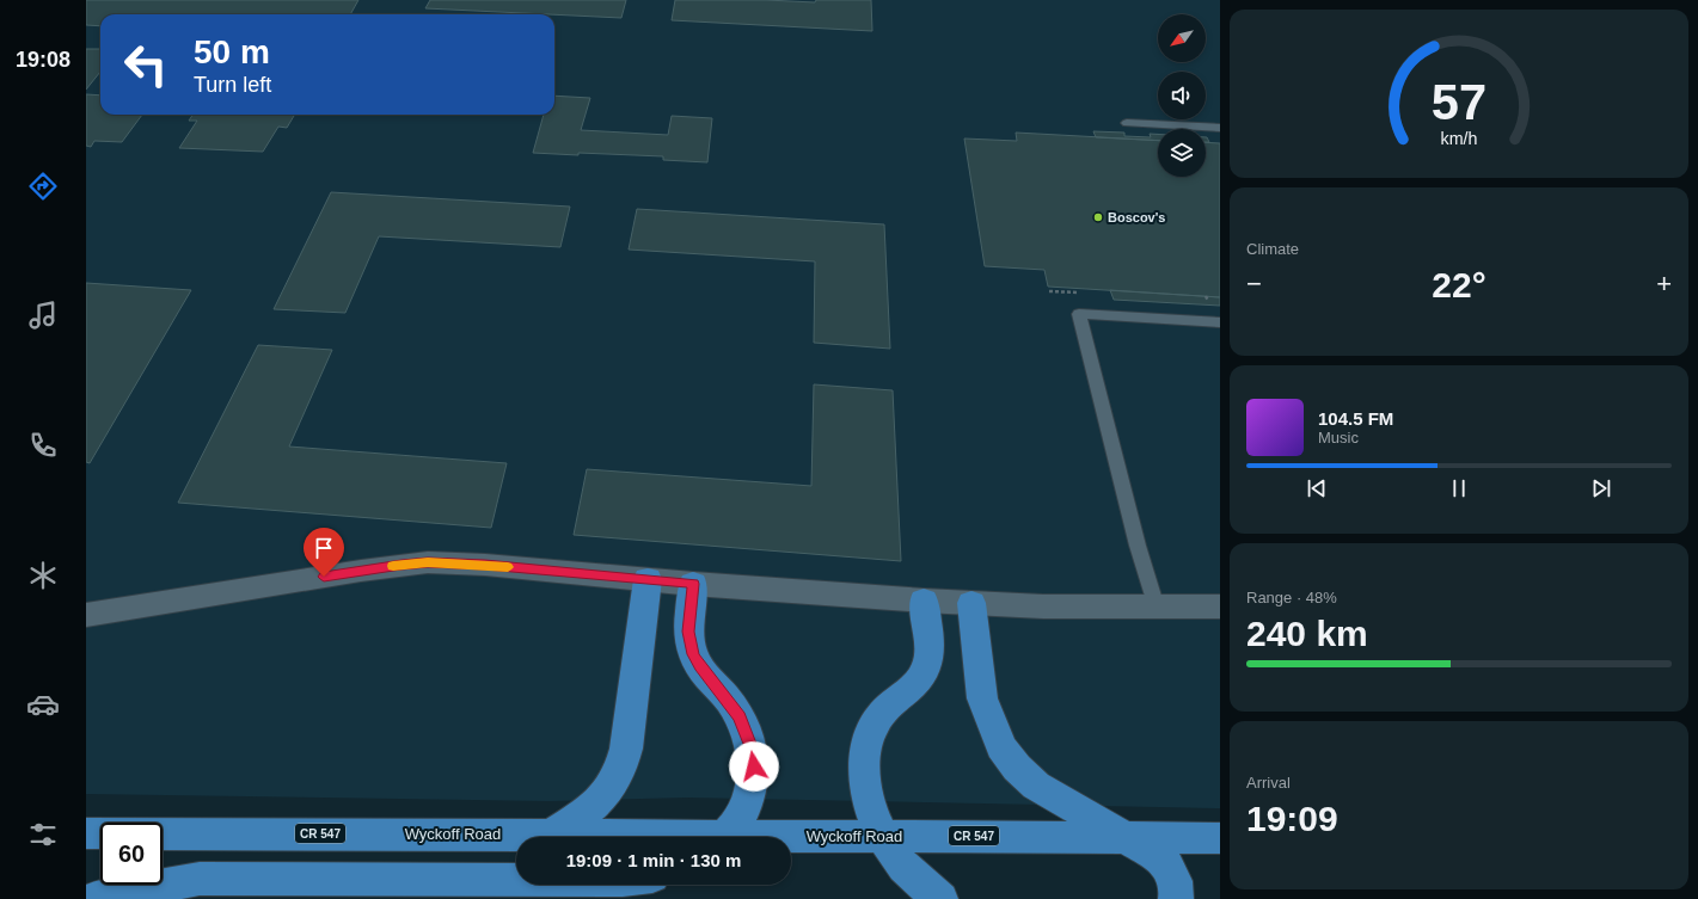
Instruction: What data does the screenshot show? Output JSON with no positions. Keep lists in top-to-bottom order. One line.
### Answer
{"streets":{"main road":["CR 547","Wyckoff Road"]},"places":["Boscov's"],"north":"bottom left","page":{"tabs":"19:08","turn":["50 m","Turn left"],"tile":["Climate",["Range · 48%","240 km"],["Arrival","19:09"]],"heat":["−","22°","+"],"song":["104.5 FM","Music"],"limit":"60","trip":"19:09 · 1 min · 130 m","gauge":["57","km/h"]}}
